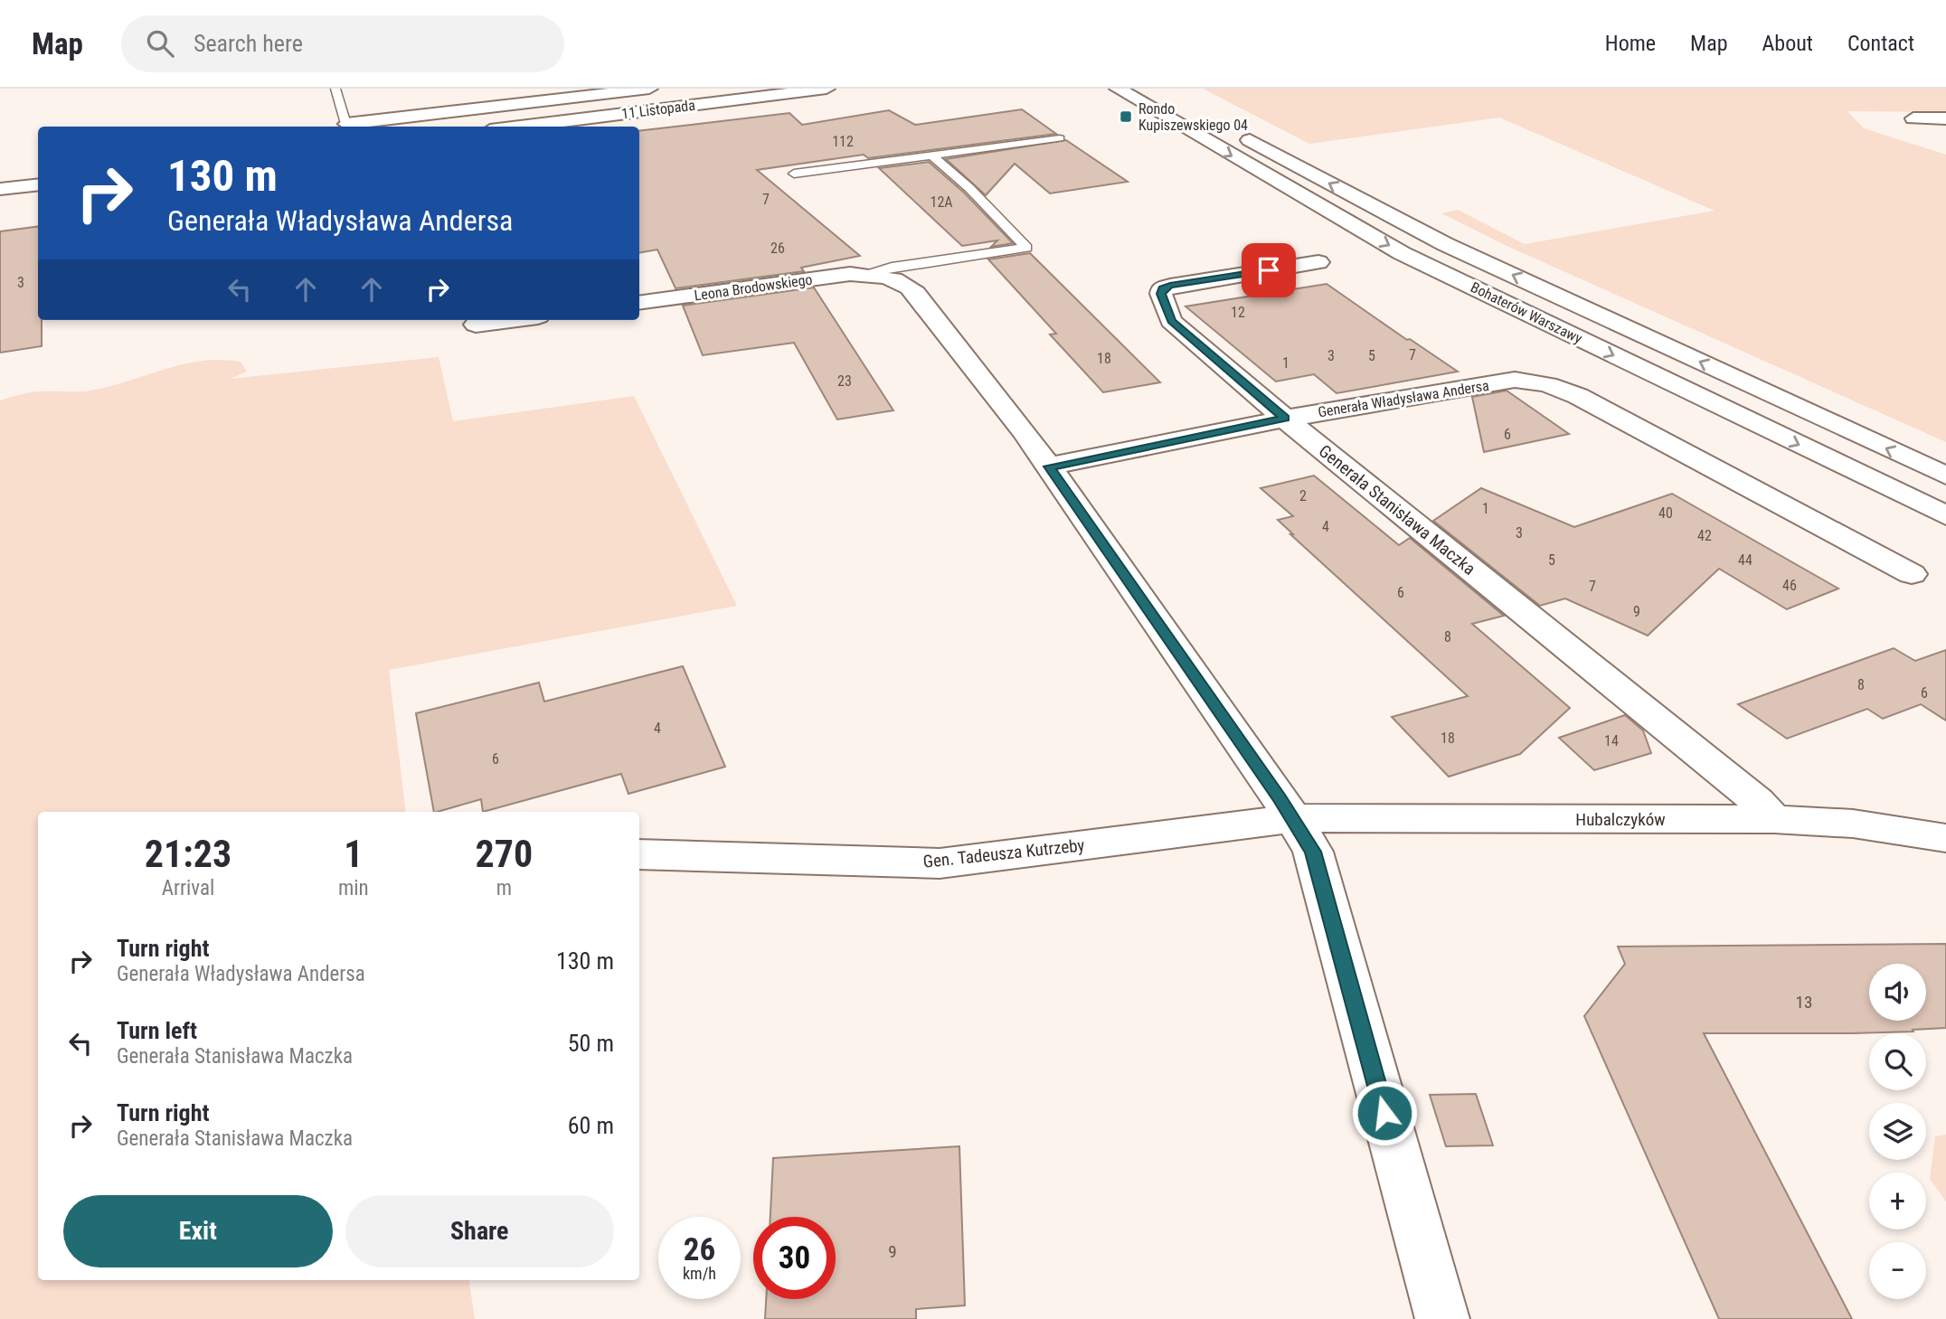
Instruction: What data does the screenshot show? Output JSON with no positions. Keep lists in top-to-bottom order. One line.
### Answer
{"streets":{"street":["11 Listopada","Leona Brodowskiego","Bohaterów Warszawy","Generała Władysława Andersa","Generała Stanisława Maczka","Hubalczyków","Gen. Tadeusza Kutrzeby"]},"crossings":[["Leona Brodowskiego","Generała Władysława Andersa"],["Leona Brodowskiego","Hubalczyków"],["Leona Brodowskiego","Gen. Tadeusza Kutrzeby"],["Generała Władysława Andersa","Generała Stanisława Maczka"],["Generała Stanisława Maczka","Hubalczyków"],["Hubalczyków","Gen. Tadeusza Kutrzeby"]],"places":{"transit":["Rondo Kupiszewskiego 04"]},"house_numbers":["112","7","12A","26","3","12","7","3","5","18","1","23","6","2","1","40","4","3","42","5","44","46","7","6","9","8","8","6","4","18","14","6","13","9"],"page":{"header":"Map","search":"Search here","nav":["Home","Map","About","Contact"],"turn":["130 m","Generała Władysława Andersa"],"eta":["21:23","Arrival","1","min","270","m"],"list":[{"name":"Turn right","note":"Generała Władysława Andersa","value":"130 m"},{"name":"Turn left","note":"Generała Stanisława Maczka","value":"50 m"},{"name":"Turn right","note":"Generała Stanisława Maczka","value":"60 m"}],"map_buttons":["+","−"],"buttons":["Exit","Share"],"speed":"26 km/h","limit":"30"}}
